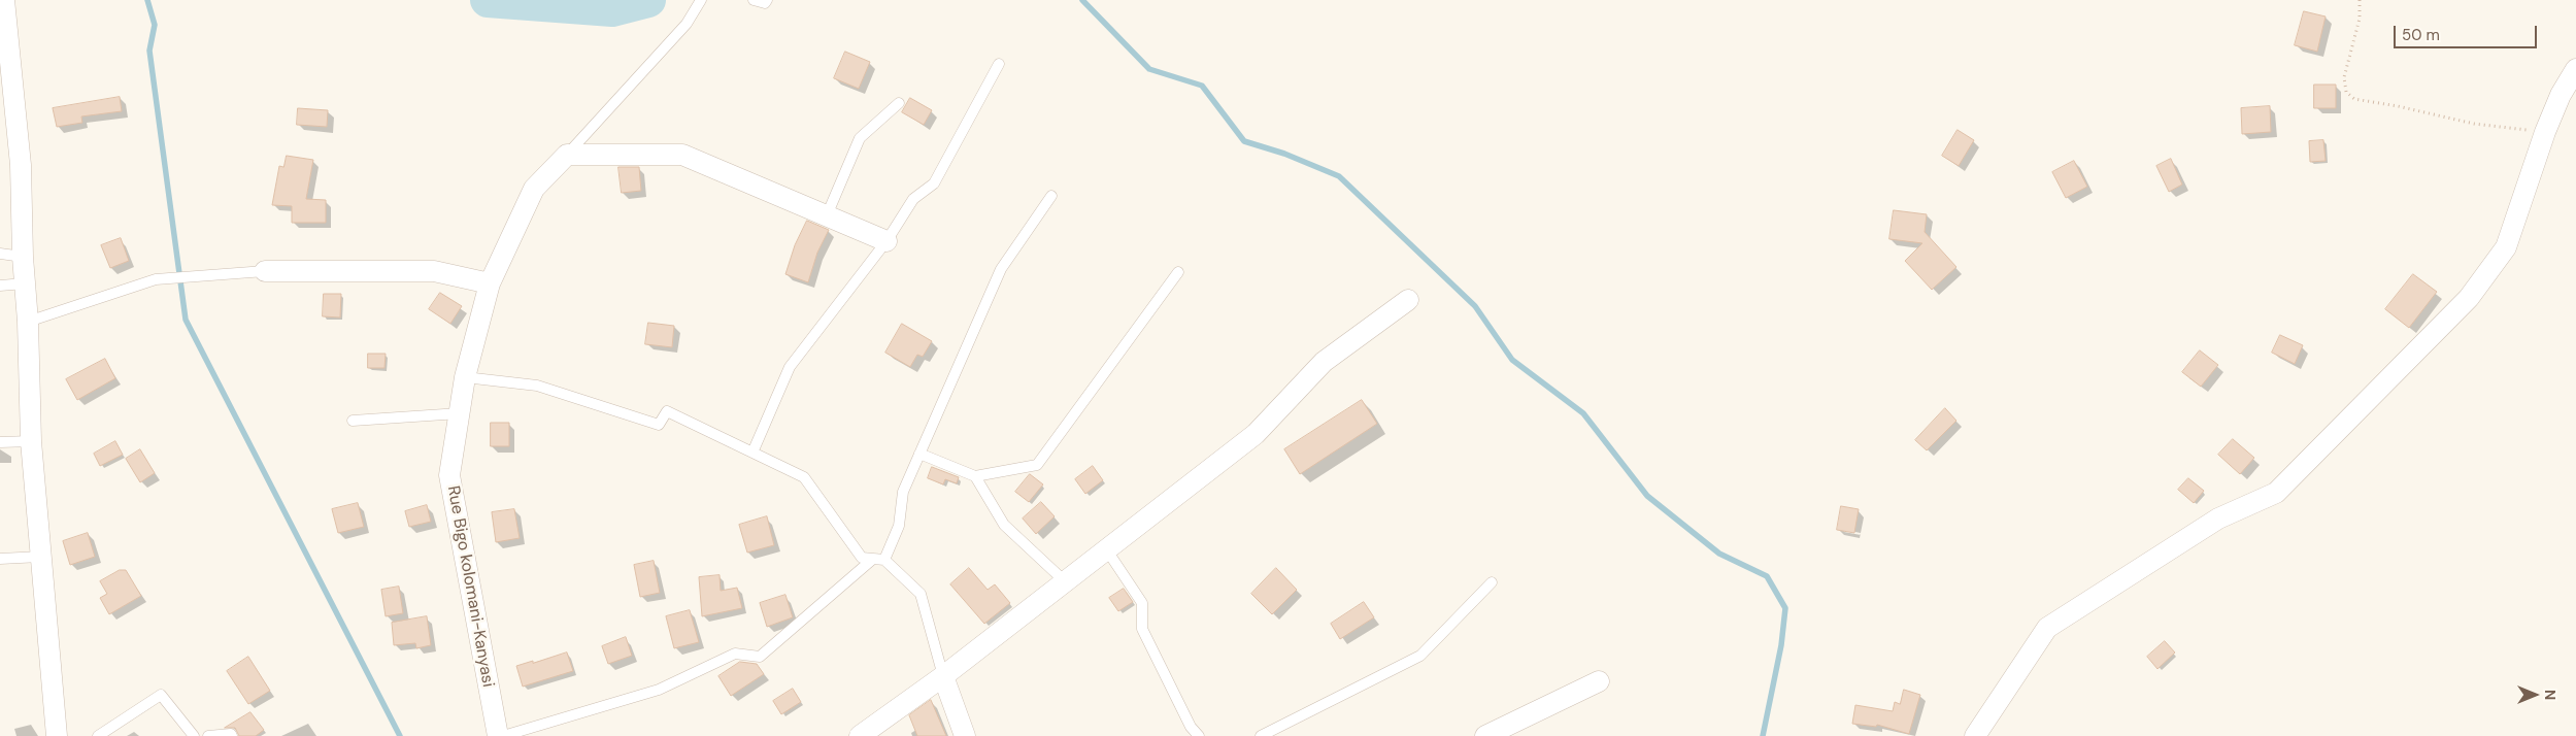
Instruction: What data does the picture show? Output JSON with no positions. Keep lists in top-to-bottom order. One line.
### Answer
{"streets":{"street":["Rue Bigo kolomani-Kanyasi"]},"scale_bar":"50 m","north":"right"}
